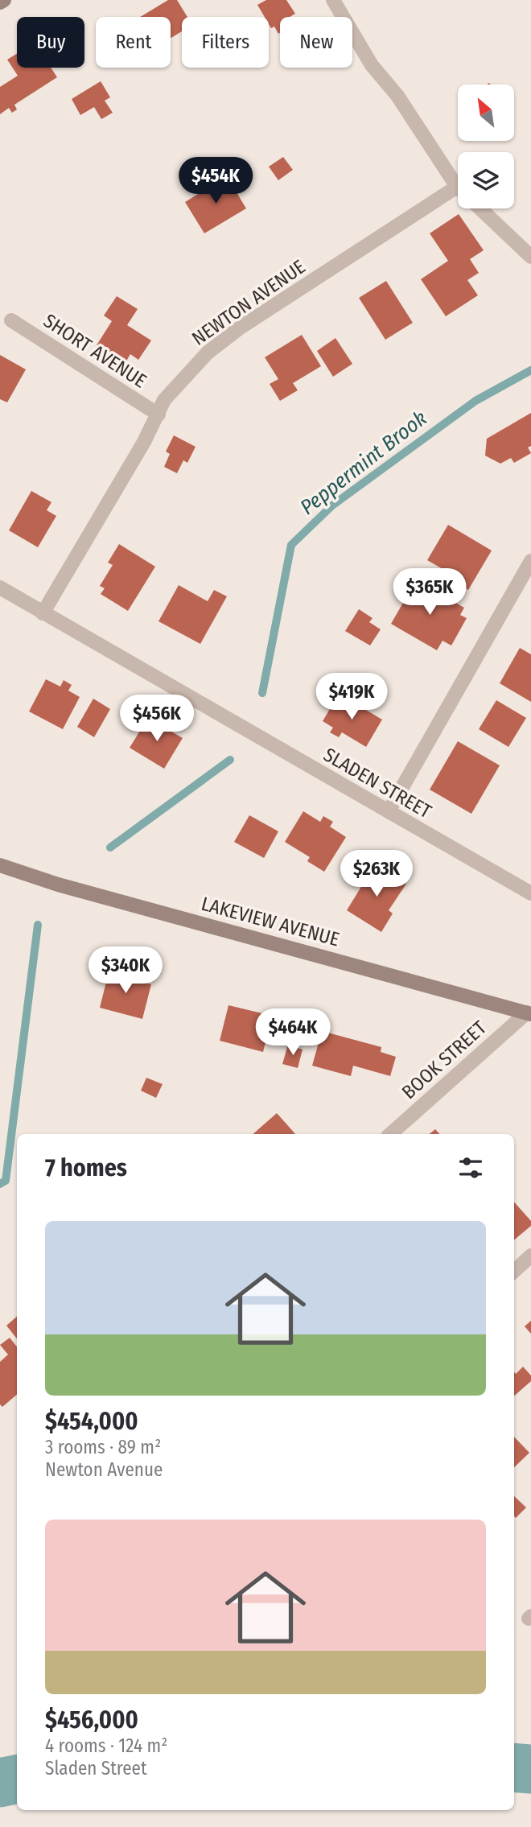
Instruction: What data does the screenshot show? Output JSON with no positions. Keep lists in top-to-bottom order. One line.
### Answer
{"streets":{"main road":["LAKEVIEW AVENUE"],"street":["NEWTON AVENUE","SHORT AVENUE","SLADEN STREET","BOOK STREET"]},"crossings":[["NEWTON AVENUE","SHORT AVENUE"],["NEWTON AVENUE","SLADEN STREET"],["LAKEVIEW AVENUE","BOOK STREET"]],"water":["Peppermint Brook"],"north":"top left","page":{"chip":["Buy","Rent","Filters","New"],"price":["$454K","$365K","$419K","$456K","$263K","$340K","$464K"],"heading":"7 homes","list":[{"name":"$454,000","note":"3 rooms · 89 m² · Newton Avenue"},{"name":"$456,000","note":"4 rooms · 124 m² · Sladen Street"}]}}
